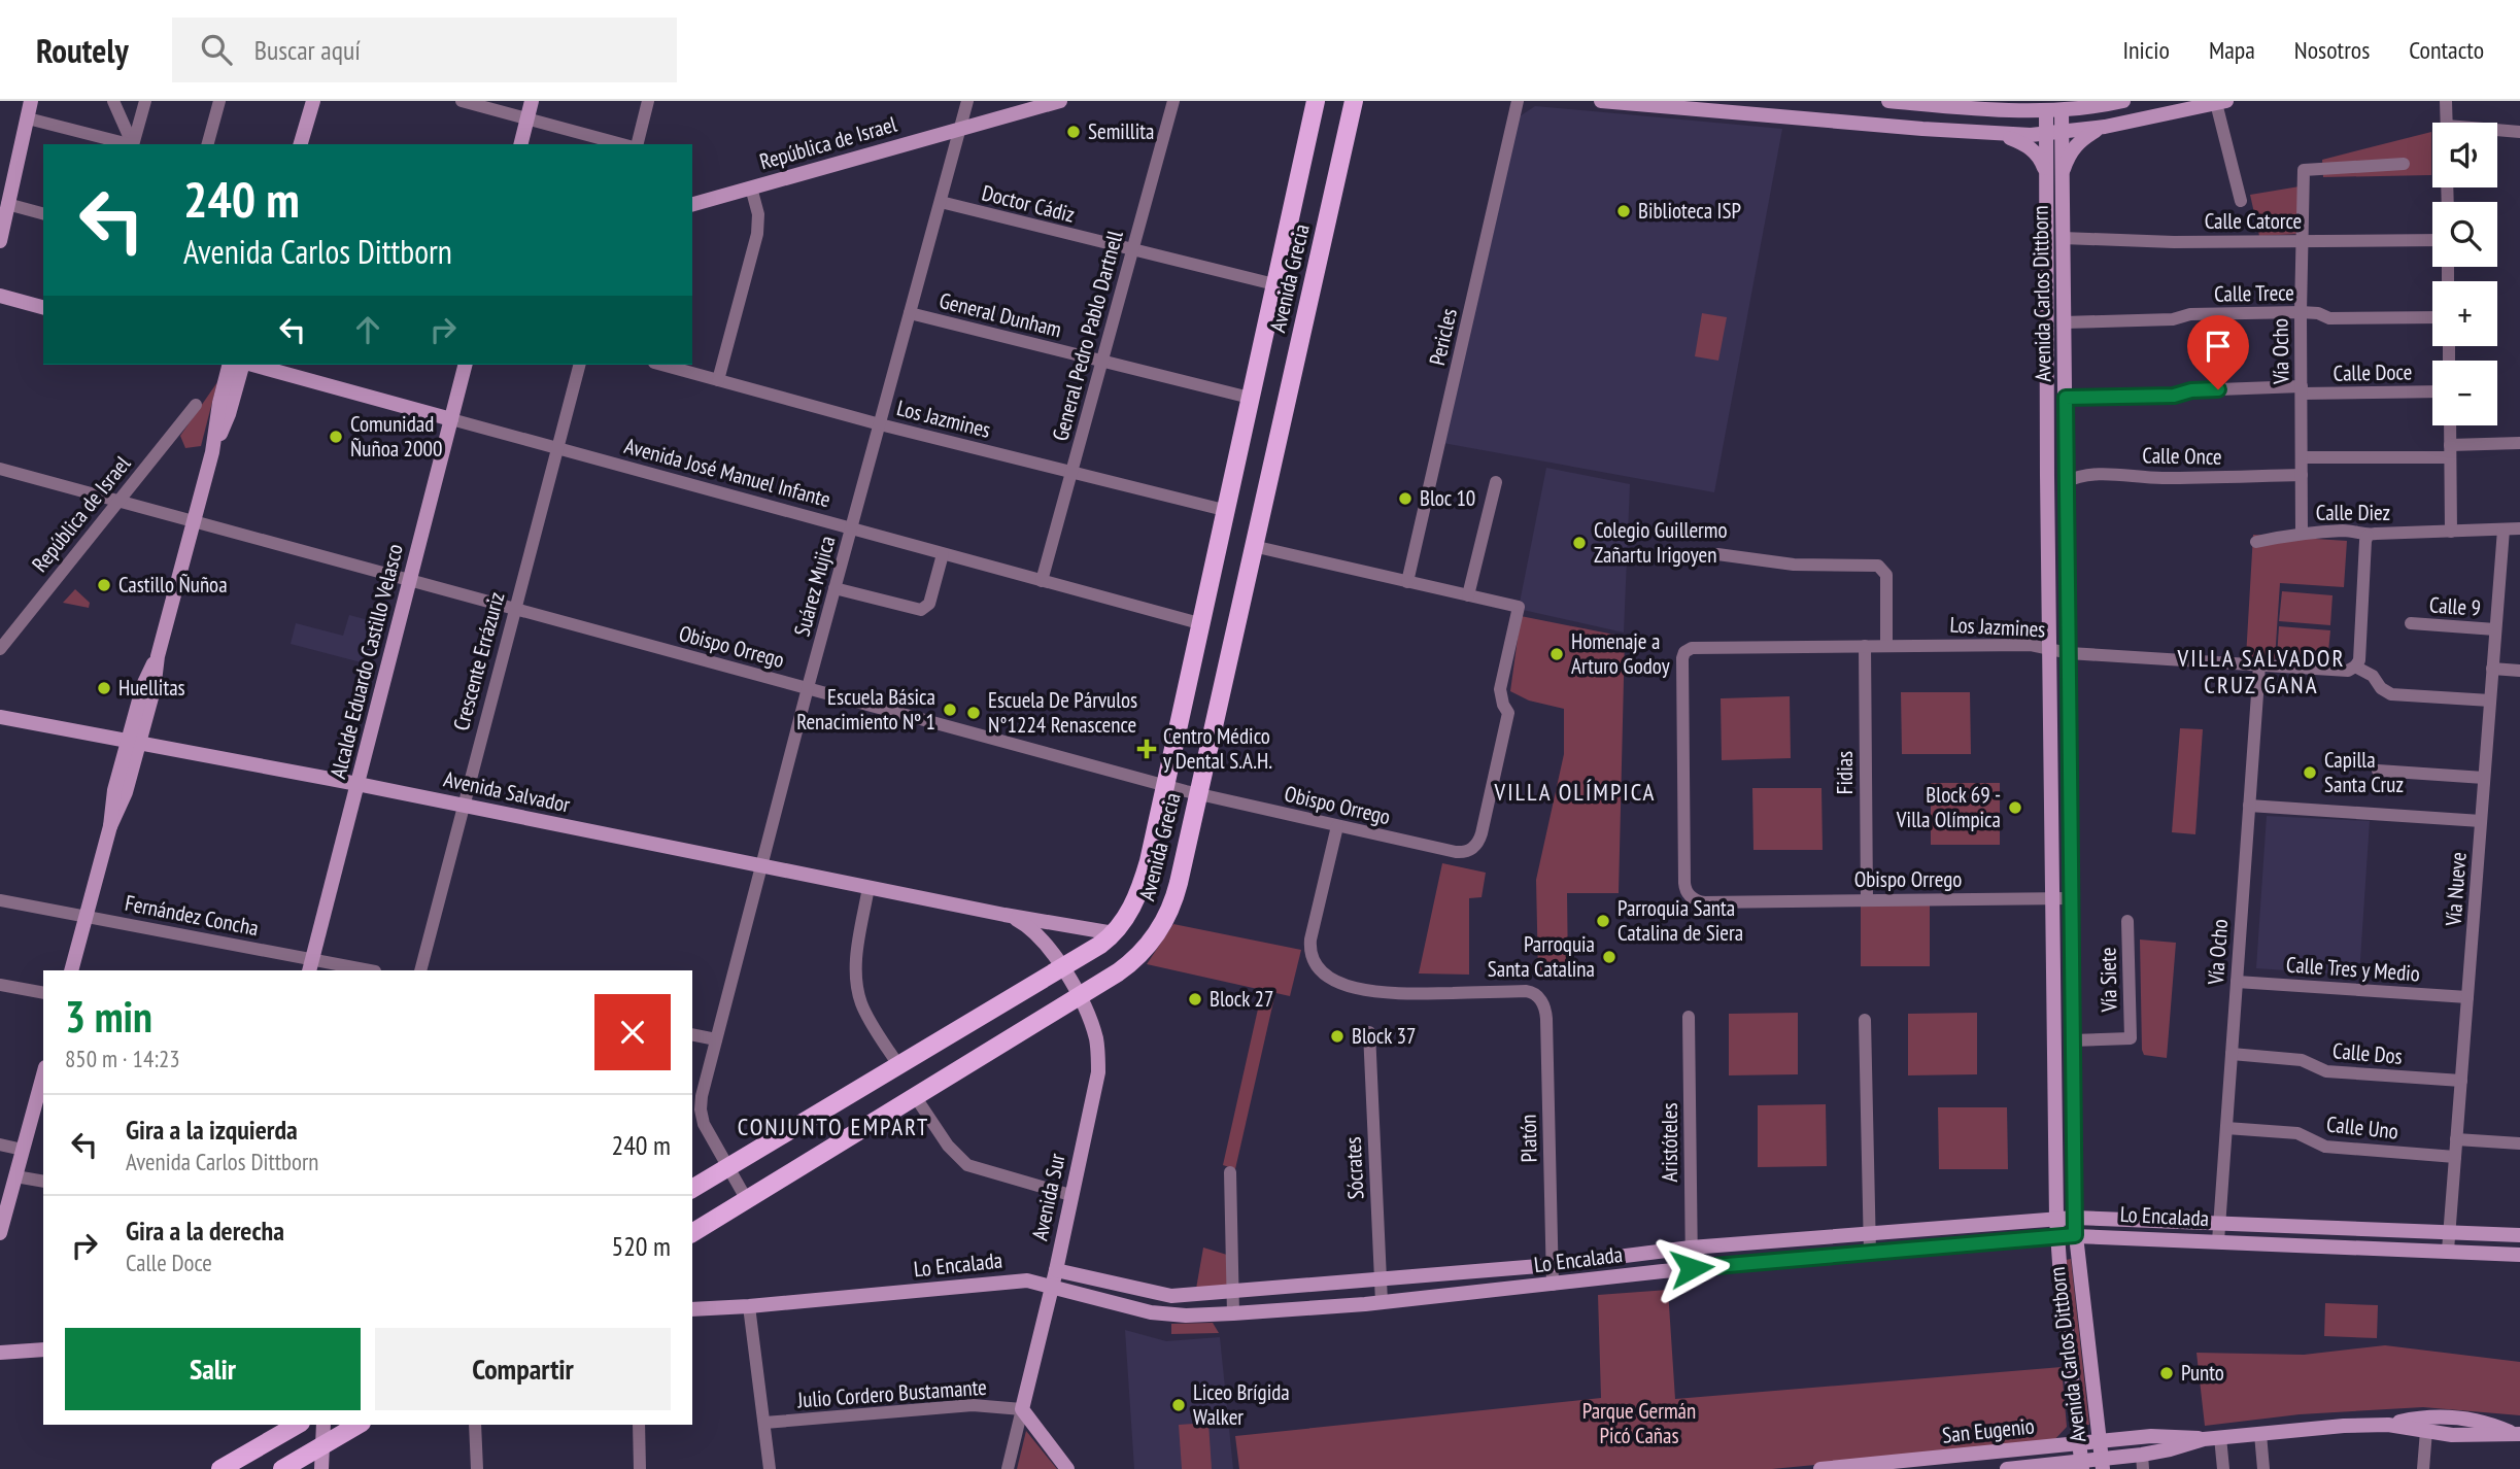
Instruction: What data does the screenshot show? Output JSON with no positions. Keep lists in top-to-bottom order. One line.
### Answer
{"streets":{"main road":["República de Israel","Avenida Grecia","Avenida Carlos Dittborn","Avenida José Manuel Infante","Alcalde Eduardo Castillo Velasco","Avenida Salvador","Avenida Sur","Lo Encalada","San Eugenio"],"street":["Doctor Cádiz","Calle Catorce","Calle Trece","General Dunham","General Pedro Pablo Dartnell","Pericles","Vía Ocho","Calle Doce","Los Jazmines","Calle Once","Calle Diez","Suárez Mujica","Calle 9","Obispo Orrego","Crescente Errázuriz","Fidias","Vía Nueve","Fernández Concha","Calle Tres y Medio","Vía Siete","Calle Dos","Calle Uno","Platón","Aristóteles","Sócrates","Julio Cordero Bustamante"]},"crossings":[["República de Israel","Suárez Mujica"],["República de Israel","Obispo Orrego"],["Doctor Cádiz","Avenida Grecia"],["Doctor Cádiz","General Pedro Pablo Dartnell"],["Doctor Cádiz","Suárez Mujica"],["Calle Catorce","Avenida Carlos Dittborn"],["Calle Catorce","Vía Ocho"],["Avenida Grecia","General Dunham"],["Avenida Grecia","Los Jazmines"],["Avenida Grecia","Avenida José Manuel Infante"],["Avenida Grecia","Suárez Mujica"],["Avenida Grecia","Obispo Orrego"],["Avenida Grecia","Avenida Salvador"],["Avenida Grecia","Avenida Sur"],["Avenida Carlos Dittborn","Calle Trece"],["Avenida Carlos Dittborn","Calle Doce"],["Avenida Carlos Dittborn","Los Jazmines"],["Avenida Carlos Dittborn","Calle Once"],["Avenida Carlos Dittborn","Obispo Orrego"],["Avenida Carlos Dittborn","Vía Siete"],["Avenida Carlos Dittborn","Lo Encalada"],["Avenida Carlos Dittborn","San Eugenio"],["Calle Trece","Vía Ocho"],["General Dunham","General Pedro Pablo Dartnell"],["General Dunham","Suárez Mujica"],["General Pedro Pablo Dartnell","Los Jazmines"],["General Pedro Pablo Dartnell","Avenida José Manuel Infante"],["Vía Ocho","Calle Doce"],["Vía Ocho","Los Jazmines"],["Vía Ocho","Calle Once"],["Vía Ocho","Calle Diez"],["Vía Ocho","Calle Tres y Medio"],["Vía Ocho","Calle Dos"],["Vía Ocho","Calle Uno"],["Vía Ocho","Lo Encalada"],["Los Jazmines","Suárez Mujica"],["Los Jazmines","Obispo Orrego"],["Los Jazmines","Fidias"],["Avenida José Manuel Infante","Suárez Mujica"],["Avenida José Manuel Infante","Alcalde Eduardo Castillo Velasco"],["Avenida José Manuel Infante","Crescente Errázuriz"],["Calle Diez","Vía Nueve"],["Suárez Mujica","Obispo Orrego"],["Suárez Mujica","Avenida Salvador"],["Calle 9","Vía Nueve"],["Obispo Orrego","Alcalde Eduardo Castillo Velasco"],["Obispo Orrego","Crescente Errázuriz"],["Obispo Orrego","Fidias"],["Obispo Orrego","Platón"],["Alcalde Eduardo Castillo Velasco","Avenida Salvador"],["Alcalde Eduardo Castillo Velasco","Fernández Concha"],["Crescente Errázuriz","Avenida Salvador"],["Avenida Salvador","Avenida Sur"],["Vía Nueve","Calle Tres y Medio"],["Vía Nueve","Calle Dos"],["Vía Nueve","Calle Uno"],["Vía Nueve","Lo Encalada"],["Platón","Lo Encalada"],["Aristóteles","Lo Encalada"],["Sócrates","Lo Encalada"],["Avenida Sur","Lo Encalada"],["Avenida Sur","Julio Cordero Bustamante"]],"districts":["VILLA SALVADOR CRUZ GANA","VILLA OLÍMPICA","CONJUNTO EMPART"],"parks":["Parque Germán Picó Cañas"],"places":{"other":["Semillita","Biblioteca ISP","Comunidad Ñuñoa 2000","Bloc 10","Colegio Guillermo Zañartu Irigoyen","Castillo Ñuñoa","Homenaje a Arturo Godoy","Huellitas","Escuela Básica Renacimiento Nº 1","Escuela De Párvulos N°1224 Renascence","Capilla Santa Cruz","Block 69 - Villa Olímpica","Parroquia Santa Catalina de Siera","Parroquia Santa Catalina","Block 27","Block 37","Punto","Liceo Brígida Walker"],"health":["Centro Médico y Dental S.A.H."]},"page":{"header":"Routely","search":"Buscar aquí","nav":["Inicio","Mapa","Nosotros","Contacto"],"map_buttons":["+","−"],"turn":["240 m","Avenida Carlos Dittborn"],"heading":["3 min","850 m · 14:23"],"list":[{"name":"Gira a la izquierda","note":"Avenida Carlos Dittborn","value":"240 m"},{"name":"Gira a la derecha","note":"Calle Doce","value":"520 m"}],"buttons":["Salir","Compartir"]}}
